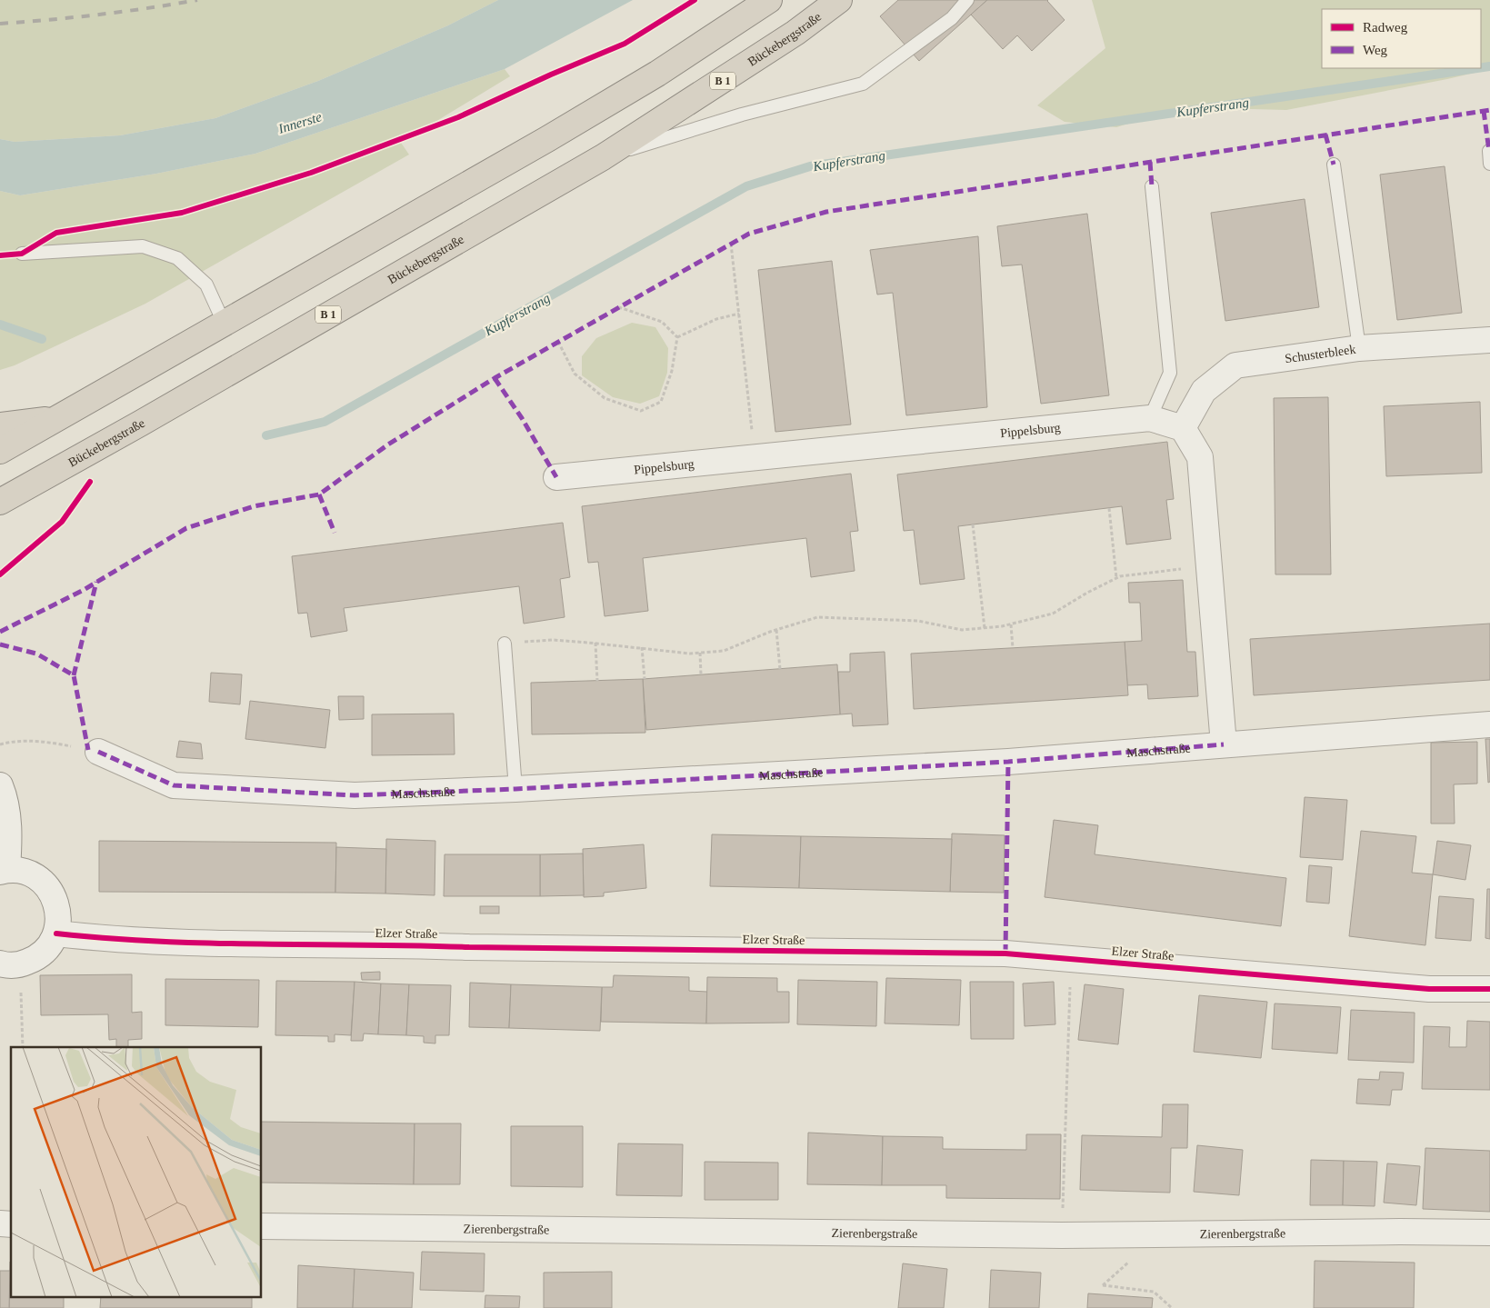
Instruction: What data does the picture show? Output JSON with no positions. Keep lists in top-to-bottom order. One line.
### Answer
{"streets":{"highway":["Bückebergstraße","B 1"],"street":["Schusterbleek","Pippelsburg","Maschstraße","Elzer Straße","Zierenbergstraße"]},"crossings":[["Schusterbleek","Pippelsburg"]],"water":["Kupferstrang","Innerste"],"legend":["Radweg","Weg"]}
